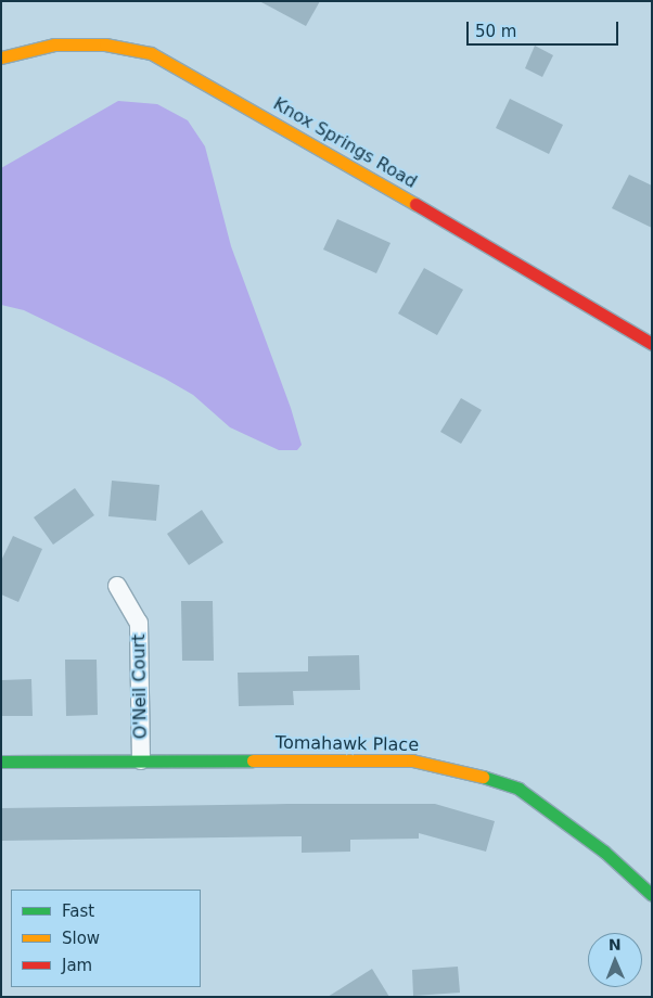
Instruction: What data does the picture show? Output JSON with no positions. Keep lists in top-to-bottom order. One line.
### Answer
{"streets":{"street":["Knox Springs Road","O'Neil Court","Tomahawk Place"]},"crossings":[["O'Neil Court","Tomahawk Place"]],"legend":["Fast","Slow","Jam"],"scale_bar":"50 m","north":"top"}
